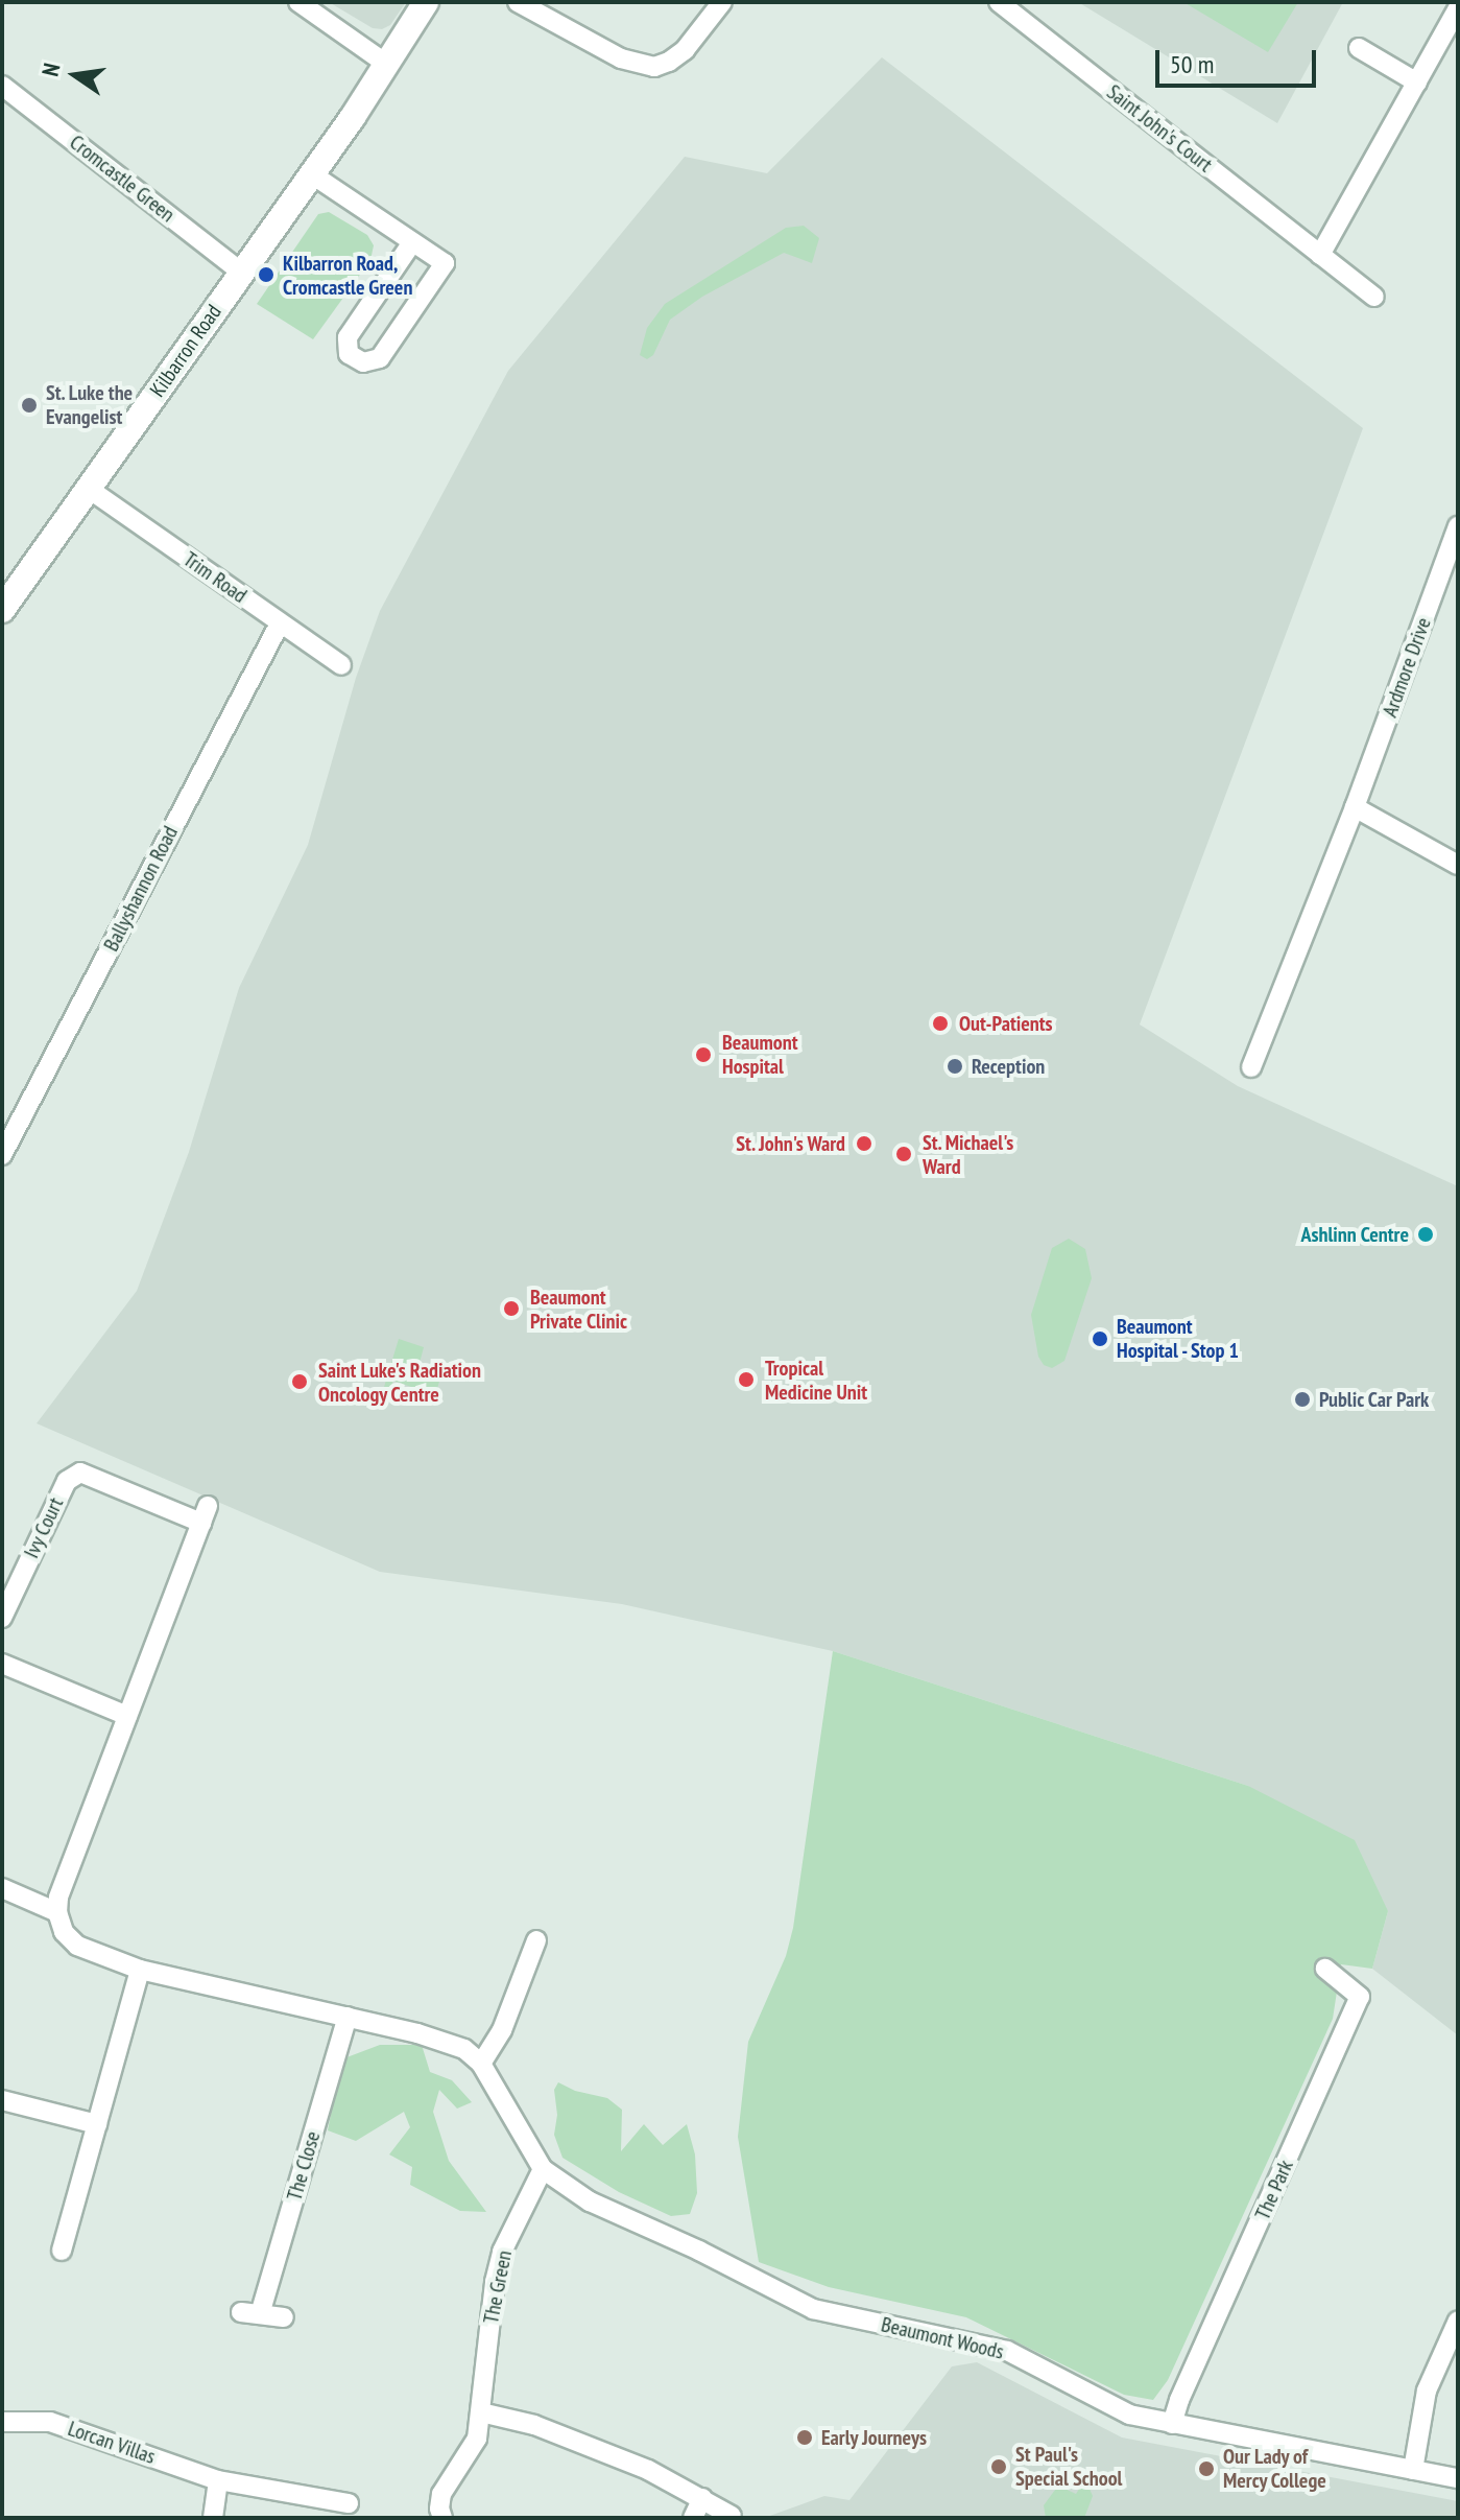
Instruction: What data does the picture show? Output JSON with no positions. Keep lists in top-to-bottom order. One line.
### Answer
{"streets":{"street":["Saint John's Court","Cromcastle Green","Kilbarron Road","Trim Road","Ardmore Drive","Ballyshannon Road","Ivy Court","The Close","The Park","The Green","Beaumont Woods","Lorcan Villas"]},"crossings":[["Cromcastle Green","Kilbarron Road"],["Kilbarron Road","Trim Road"],["Trim Road","Ballyshannon Road"],["The Park","Beaumont Woods"],["The Green","Beaumont Woods"]],"places":["Kilbarron Road, Cromcastle Green","St. Luke the Evangelist","Out-Patients","Beaumont Hospital","Reception","St. John's Ward","St. Michael's Ward","Ashlinn Centre","Beaumont Private Clinic","Beaumont Hospital - Stop 1","Tropical Medicine Unit","Saint Luke's Radiation Oncology Centre","Public Car Park","Early Journeys","St Paul's Special School","Our Lady of Mercy College"],"scale_bar":"50 m","north":"left"}
